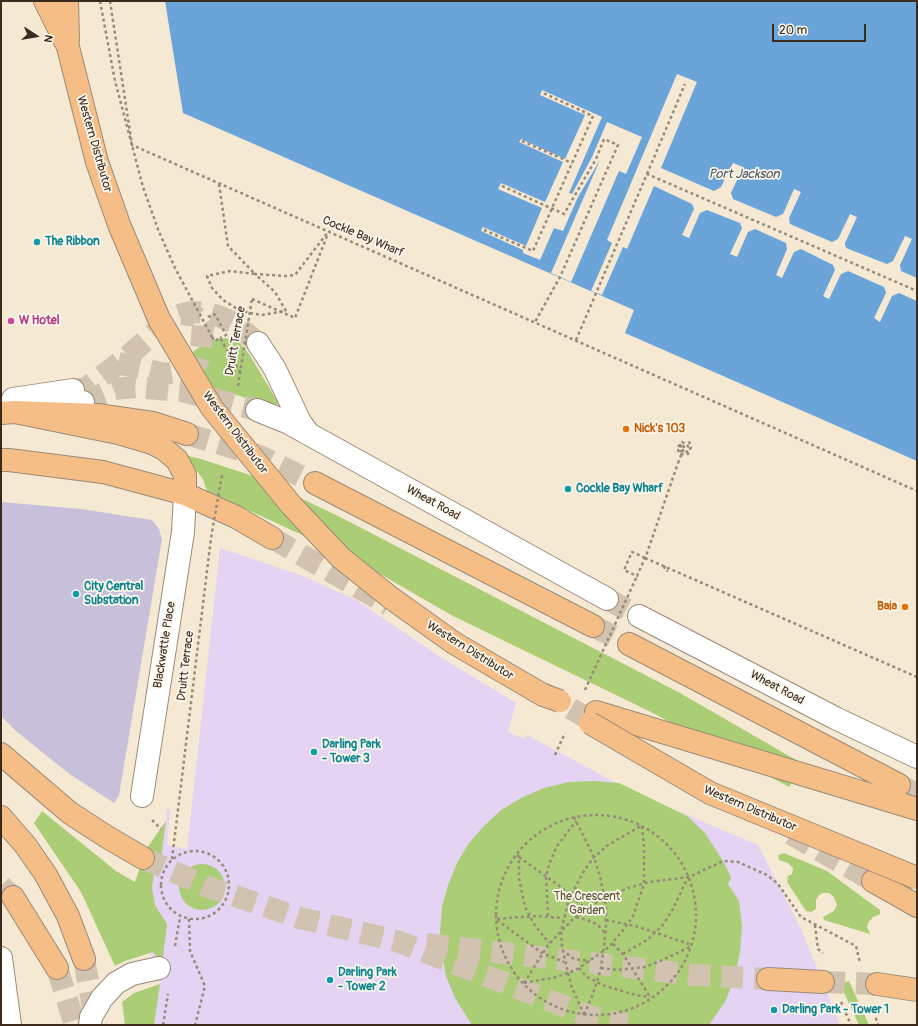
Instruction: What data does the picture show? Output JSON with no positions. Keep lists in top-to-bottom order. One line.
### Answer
{"streets":{"main road":["Western Distributor"],"lane":["Wheat Road","Blackwattle Place"],"path":["Cockle Bay Wharf","Druitt Terrace"]},"crossings":[["Cockle Bay Wharf","Druitt Terrace"]],"water":["Port Jackson"],"parks":["The Crescent Garden"],"places":["The Ribbon","W Hotel","Nick's 103","Cockle Bay Wharf","City Central Substation","Baia","Darling Park - Tower 3","Darling Park - Tower 2","Darling Park - Tower 1"],"scale_bar":"20 m","north":"right"}
